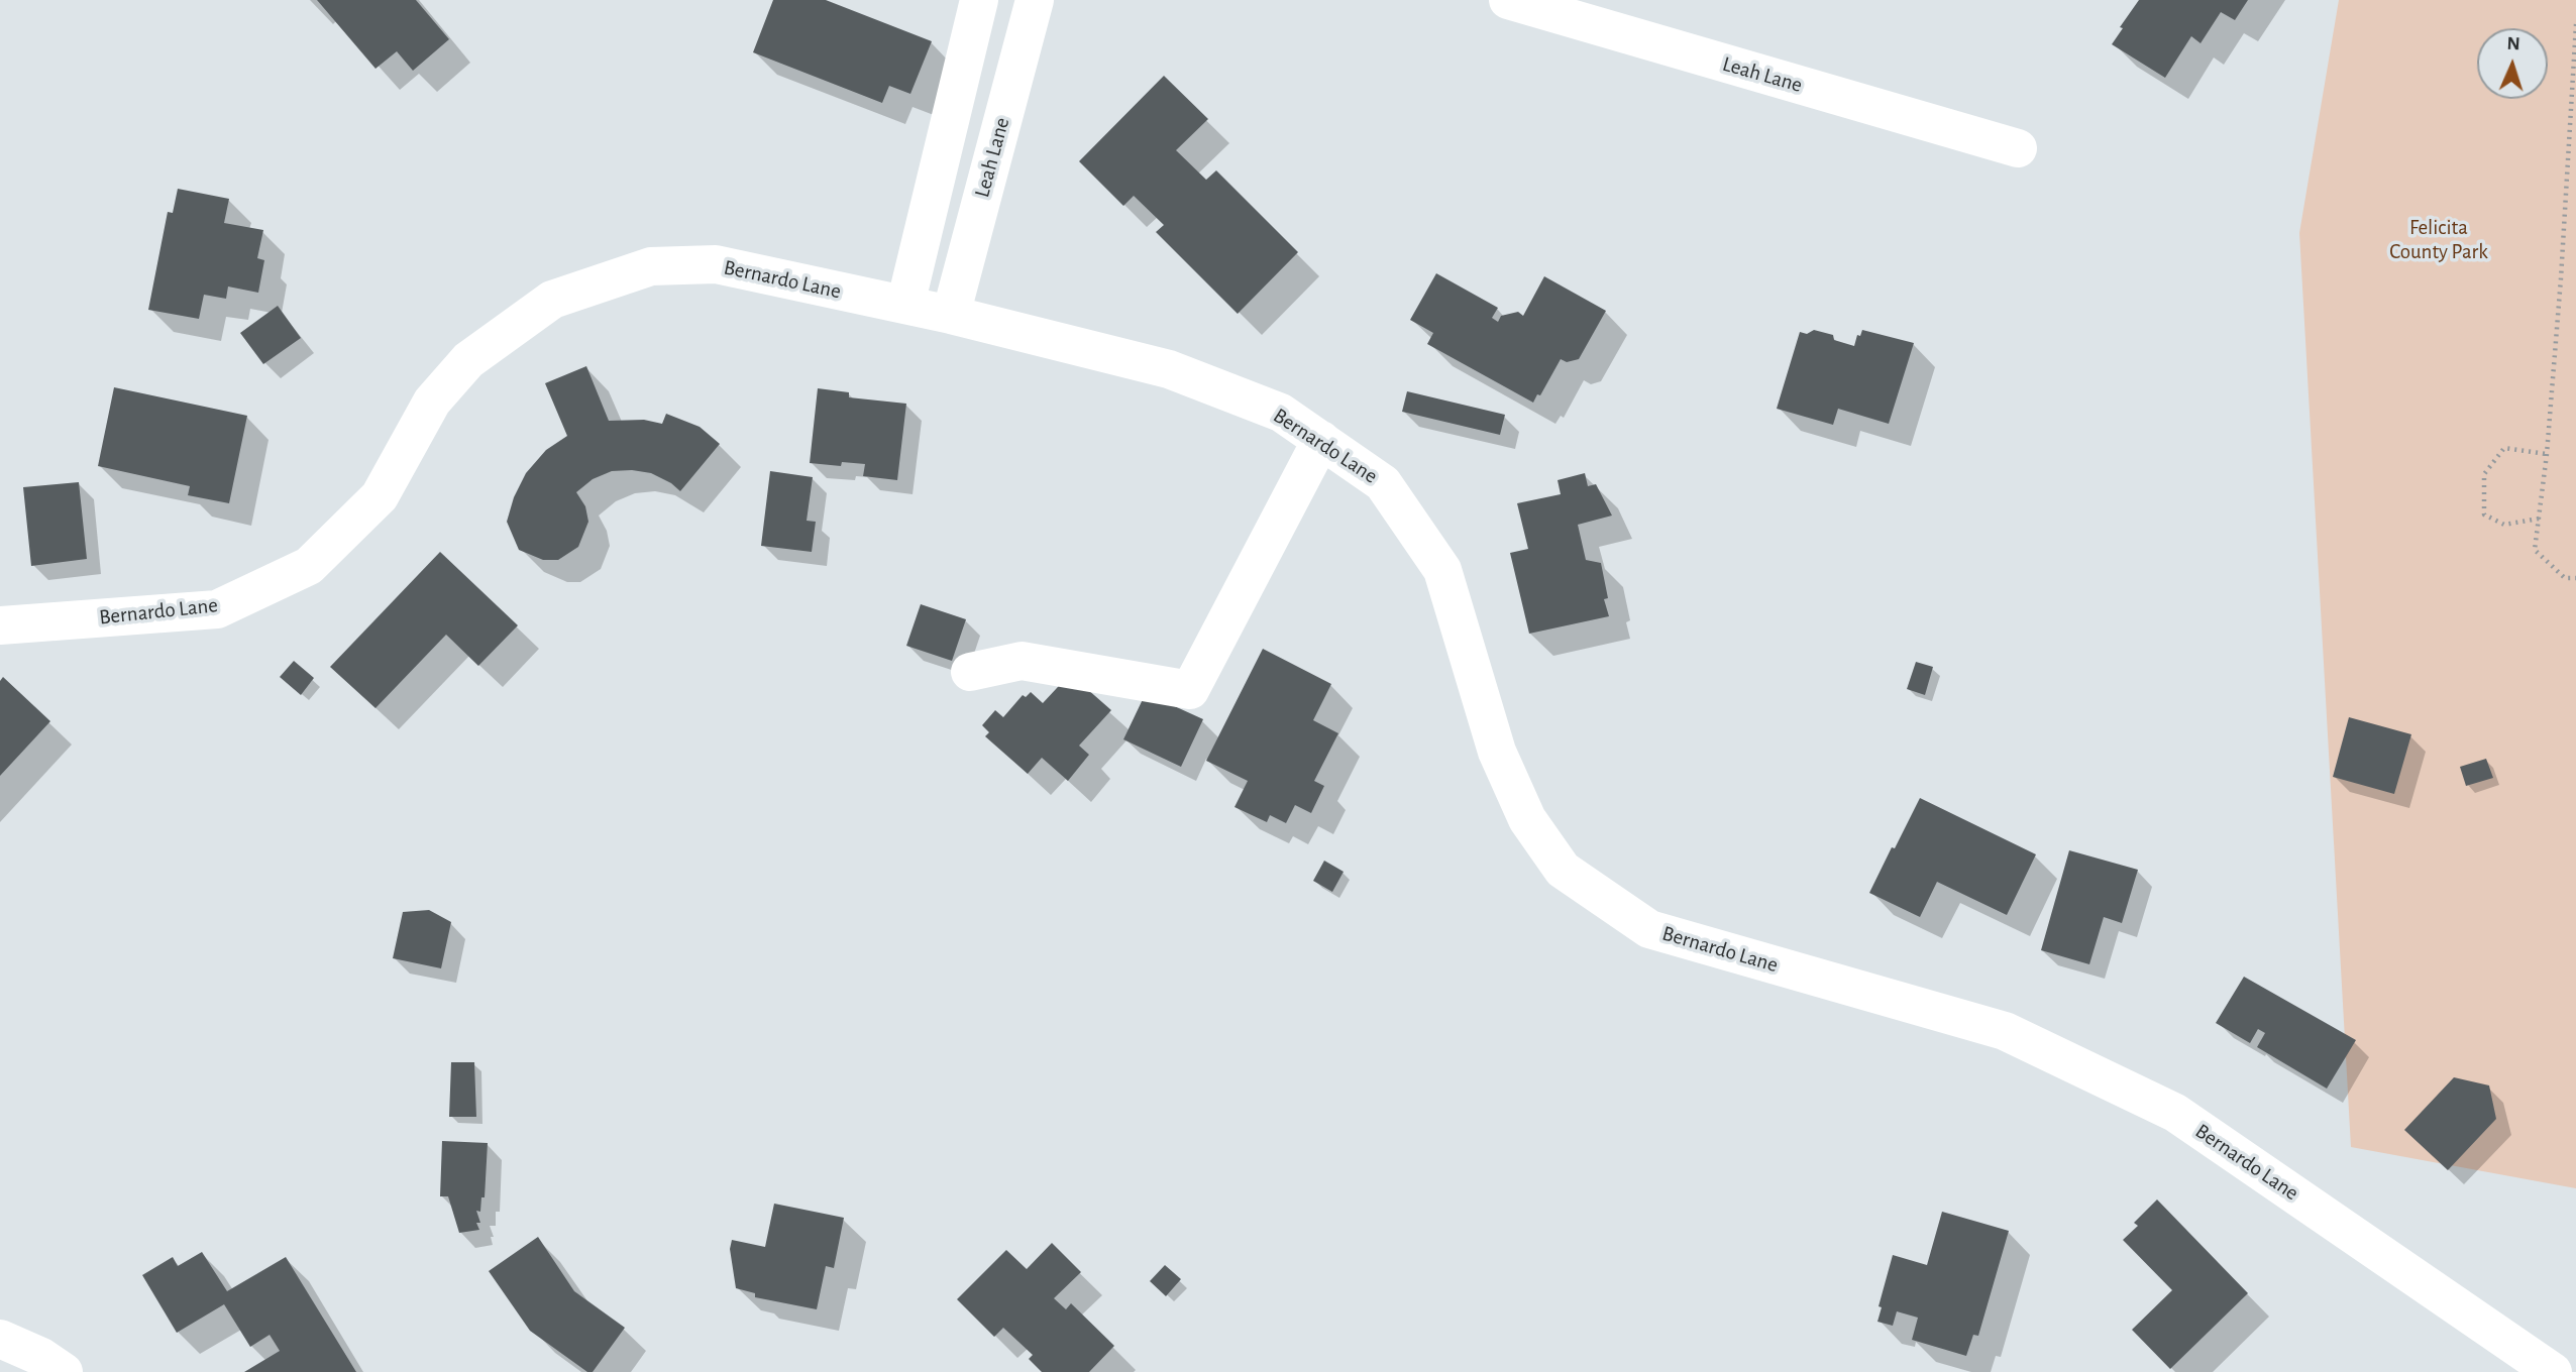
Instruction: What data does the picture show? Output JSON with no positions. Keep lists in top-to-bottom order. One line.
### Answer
{"streets":{"street":["Leah Lane","Bernardo Lane"]},"crossings":[["Leah Lane","Bernardo Lane"]],"parks":["Felicita County Park"],"north":"top"}
